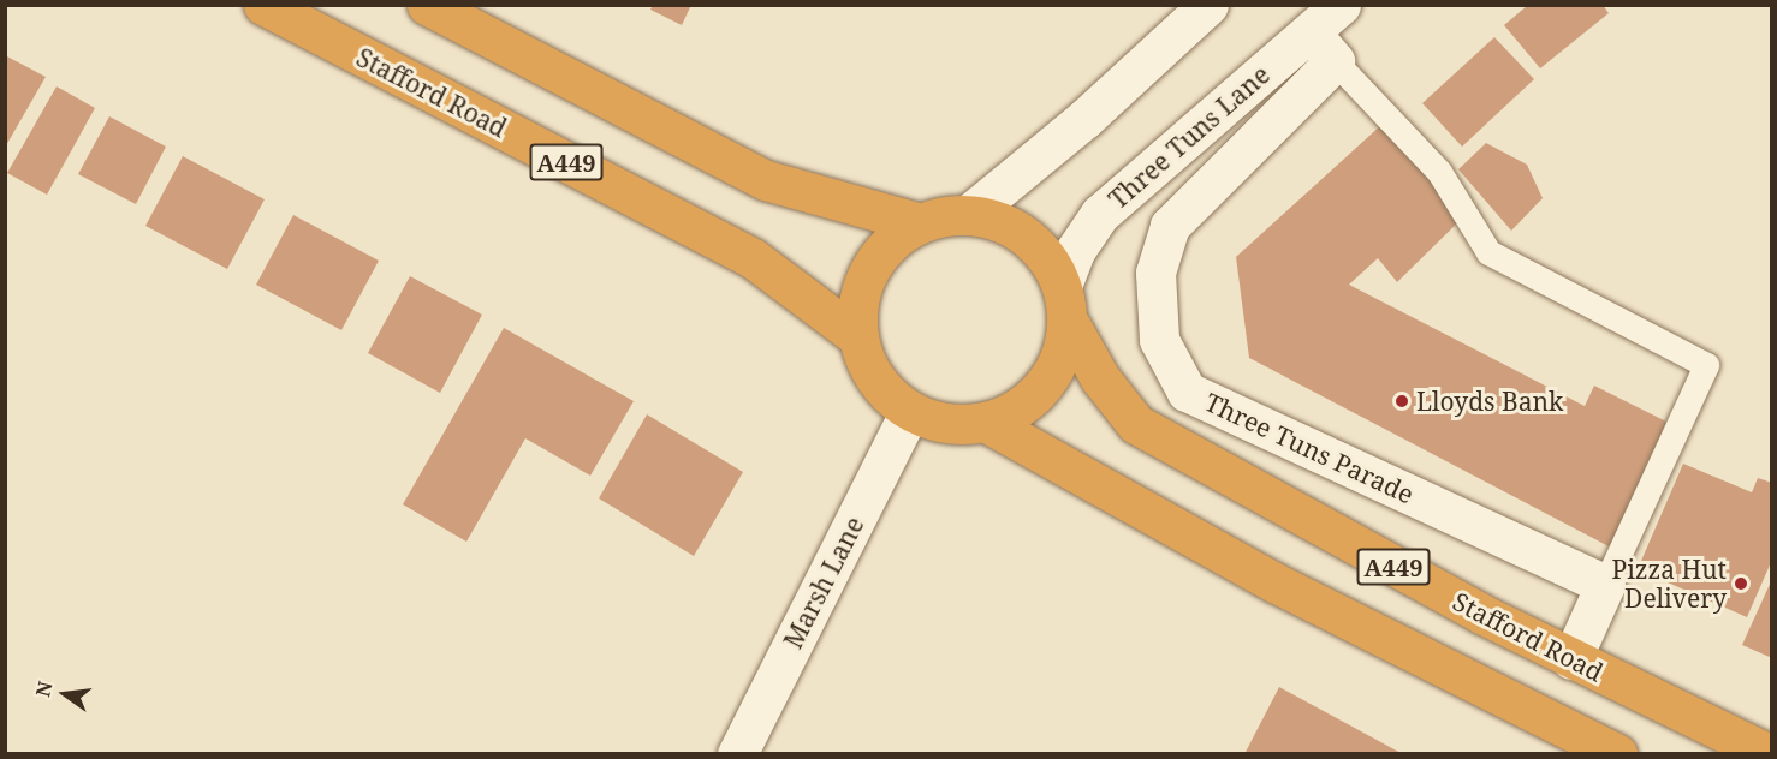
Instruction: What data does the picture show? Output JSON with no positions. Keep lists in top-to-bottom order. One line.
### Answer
{"streets":{"highway":["Stafford Road","A449"],"street":["Three Tuns Lane","Three Tuns Parade","Marsh Lane"]},"crossings":[["Stafford Road","Three Tuns Lane"],["Stafford Road","A449"],["Stafford Road","Marsh Lane"],["Three Tuns Lane","A449"],["Three Tuns Lane","Three Tuns Parade"],["Three Tuns Lane","Marsh Lane"],["A449","Marsh Lane"]],"places":["Lloyds Bank","Pizza Hut Delivery"],"north":"left"}
